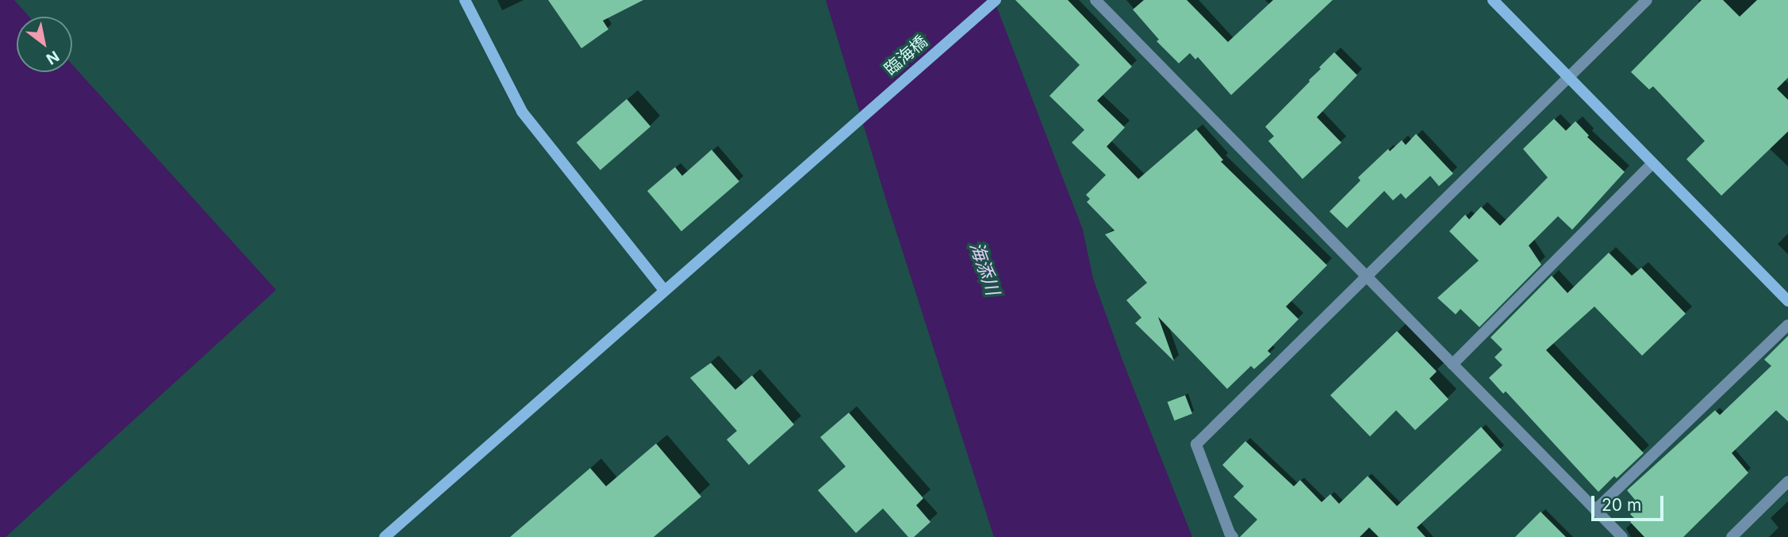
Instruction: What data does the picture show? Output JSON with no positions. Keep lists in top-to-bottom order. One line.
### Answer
{"streets":{"street":["臨海橋"]},"water":["海添川"],"scale_bar":"20 m","north":"bottom right"}
